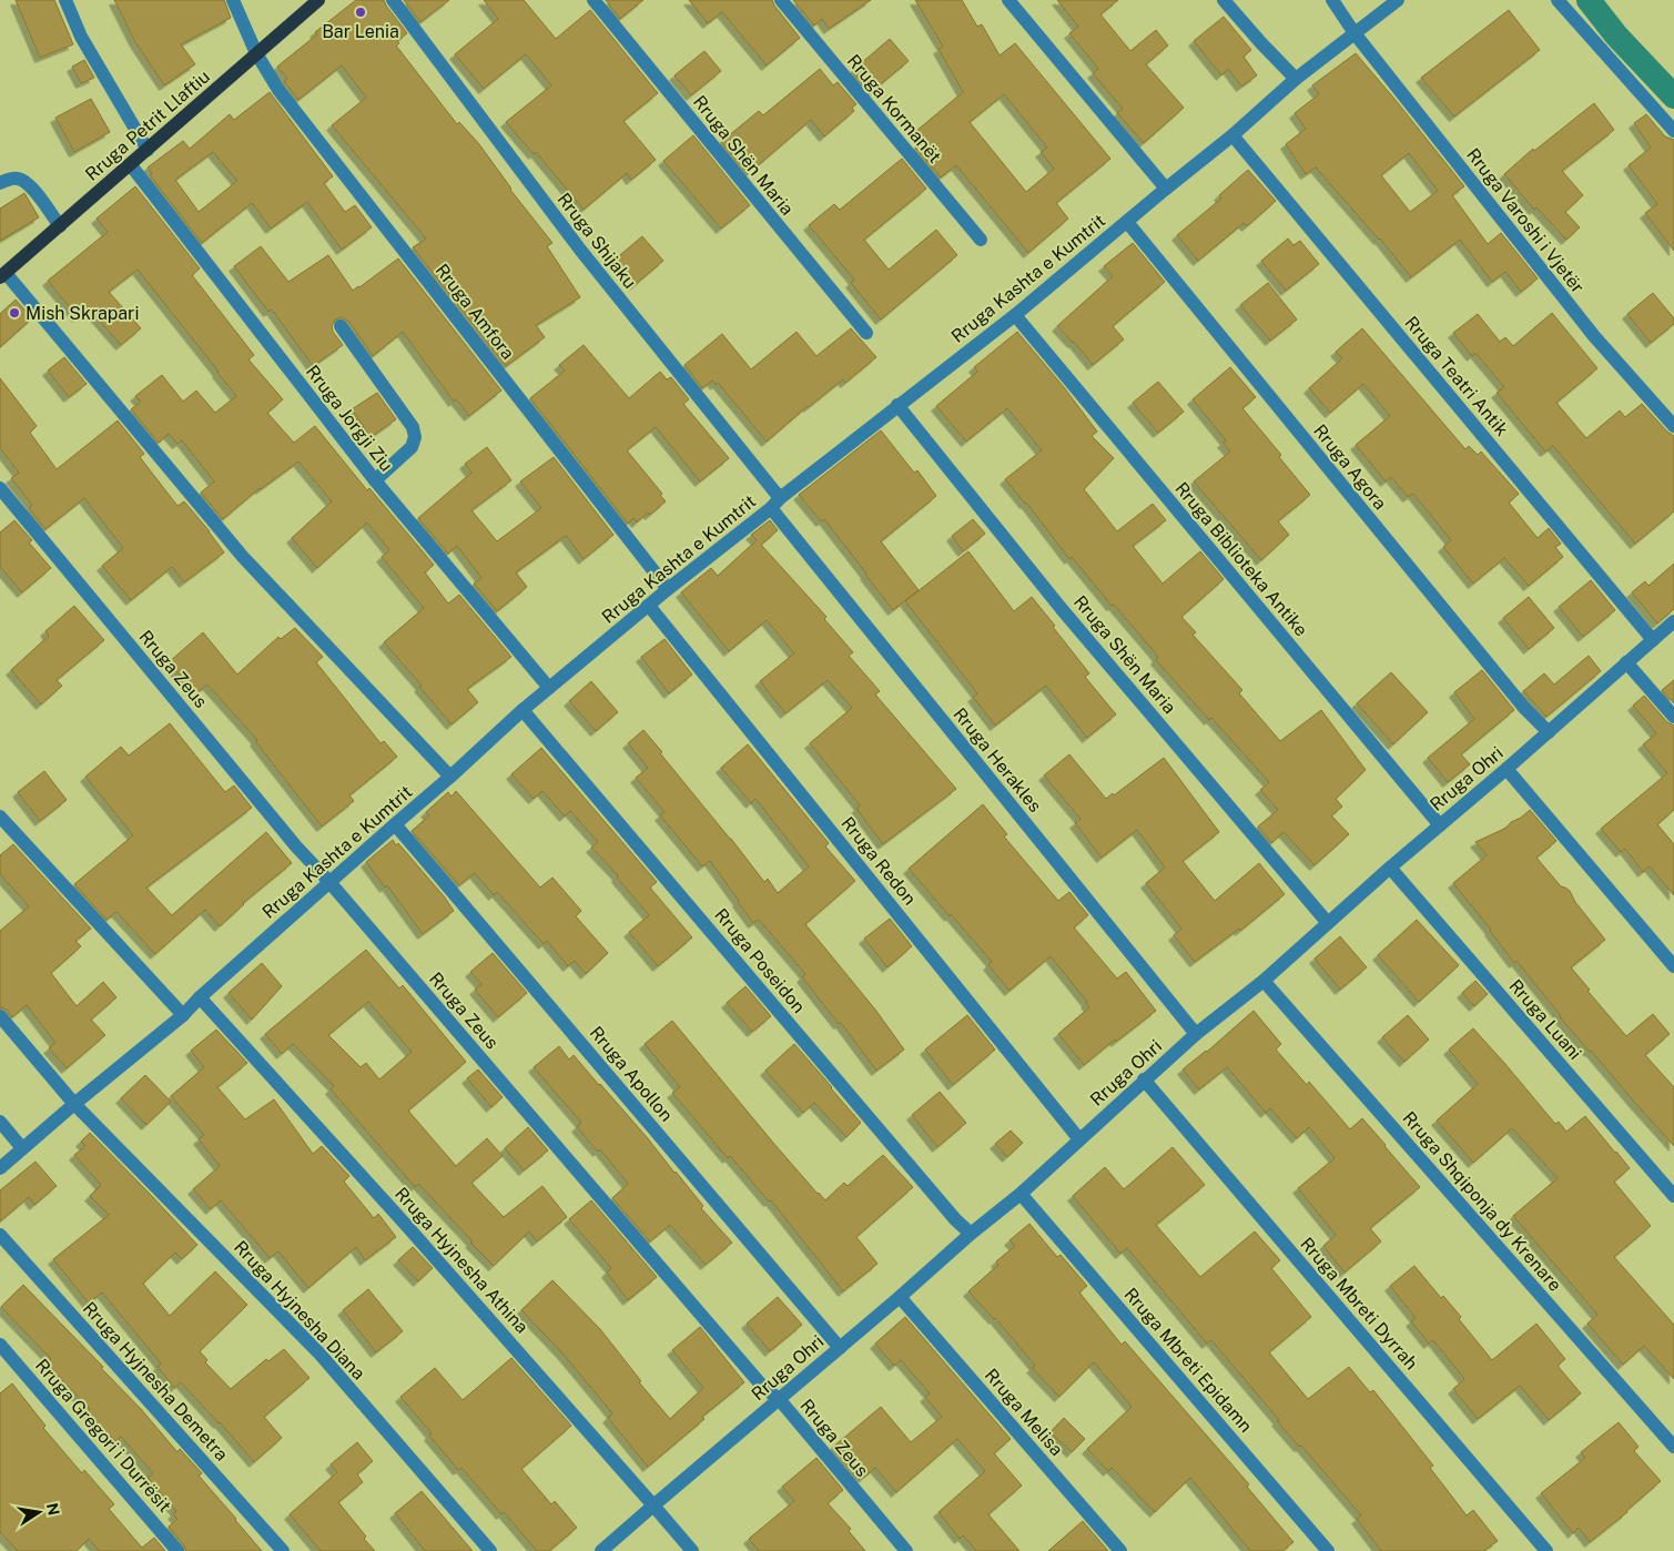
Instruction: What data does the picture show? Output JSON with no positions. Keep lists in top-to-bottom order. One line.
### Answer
{"streets":{"main road":["Rruga Petrit Llaftiu"],"street":["Rruga Kormanët","Rruga Shën Maria","Rruga Varoshi i Vjetër","Rruga Shijaku","Rruga Kashta e Kumtrit","Rruga Amfora","Rruga Teatri Antik","Rruga Jorgji Ziu","Rruga Agora","Rruga Biblioteka Antike","Rruga Zeus","Rruga Herakles","Rruga Ohri","Rruga Redon","Rruga Poseidon","Rruga Luani","Rruga Apollon","Rruga Shqiponja dy Krenare","Rruga Hyjnesha Athina","Rruga Mbreti Dyrrah","Rruga Hyjnesha Diana","Rruga Mbreti Epidamn","Rruga Hyjnesha Demetra","Rruga Melisa","Rruga Gregori i Durrësit"]},"crossings":[["Rruga Petrit Llaftiu","Rruga Amfora"],["Rruga Petrit Llaftiu","Rruga Jorgji Ziu"],["Rruga Shën Maria","Rruga Kashta e Kumtrit"],["Rruga Shën Maria","Rruga Ohri"],["Rruga Varoshi i Vjetër","Rruga Kashta e Kumtrit"],["Rruga Shijaku","Rruga Kashta e Kumtrit"],["Rruga Shijaku","Rruga Herakles"],["Rruga Kashta e Kumtrit","Rruga Amfora"],["Rruga Kashta e Kumtrit","Rruga Teatri Antik"],["Rruga Kashta e Kumtrit","Rruga Jorgji Ziu"],["Rruga Kashta e Kumtrit","Rruga Agora"],["Rruga Kashta e Kumtrit","Rruga Biblioteka Antike"],["Rruga Kashta e Kumtrit","Rruga Zeus"],["Rruga Kashta e Kumtrit","Rruga Herakles"],["Rruga Kashta e Kumtrit","Rruga Redon"],["Rruga Kashta e Kumtrit","Rruga Poseidon"],["Rruga Kashta e Kumtrit","Rruga Apollon"],["Rruga Kashta e Kumtrit","Rruga Hyjnesha Athina"],["Rruga Kashta e Kumtrit","Rruga Hyjnesha Diana"],["Rruga Teatri Antik","Rruga Ohri"],["Rruga Agora","Rruga Ohri"],["Rruga Biblioteka Antike","Rruga Ohri"],["Rruga Zeus","Rruga Ohri"],["Rruga Herakles","Rruga Ohri"],["Rruga Ohri","Rruga Redon"],["Rruga Ohri","Rruga Poseidon"],["Rruga Ohri","Rruga Luani"],["Rruga Ohri","Rruga Apollon"],["Rruga Ohri","Rruga Shqiponja dy Krenare"],["Rruga Ohri","Rruga Hyjnesha Athina"],["Rruga Ohri","Rruga Mbreti Dyrrah"],["Rruga Ohri","Rruga Mbreti Epidamn"],["Rruga Ohri","Rruga Melisa"]],"places":["Bar Lenia","Mish Skrapari"],"north":"right"}
